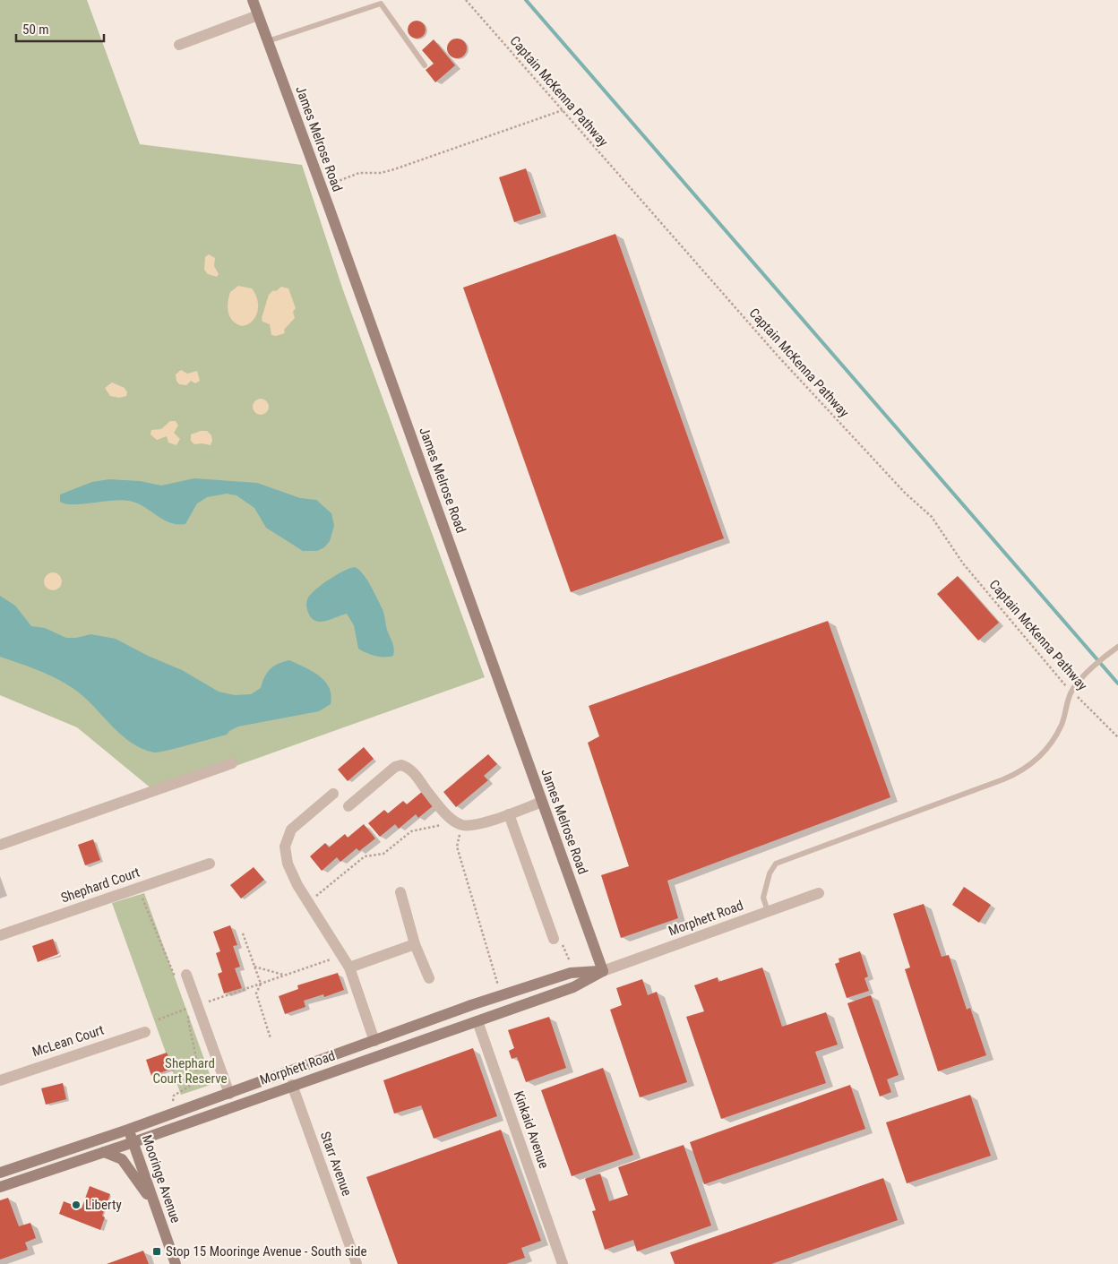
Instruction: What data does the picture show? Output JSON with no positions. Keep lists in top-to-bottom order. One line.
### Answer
{"streets":{"street":["James Melrose Road","Shephard Court","Morphett Road","McLean Court","Kinkaid Avenue","Starr Avenue","Mooringe Avenue"],"path":["Captain McKenna Pathway"]},"crossings":[["James Melrose Road","Morphett Road"],["Morphett Road","Kinkaid Avenue"],["Morphett Road","Starr Avenue"],["Morphett Road","Mooringe Avenue"]],"parks":["Shephard Court Reserve"],"places":{"other":["Liberty"],"transit":["Stop 15 Mooringe Avenue - South side"]},"scale_bar":"50 m"}
